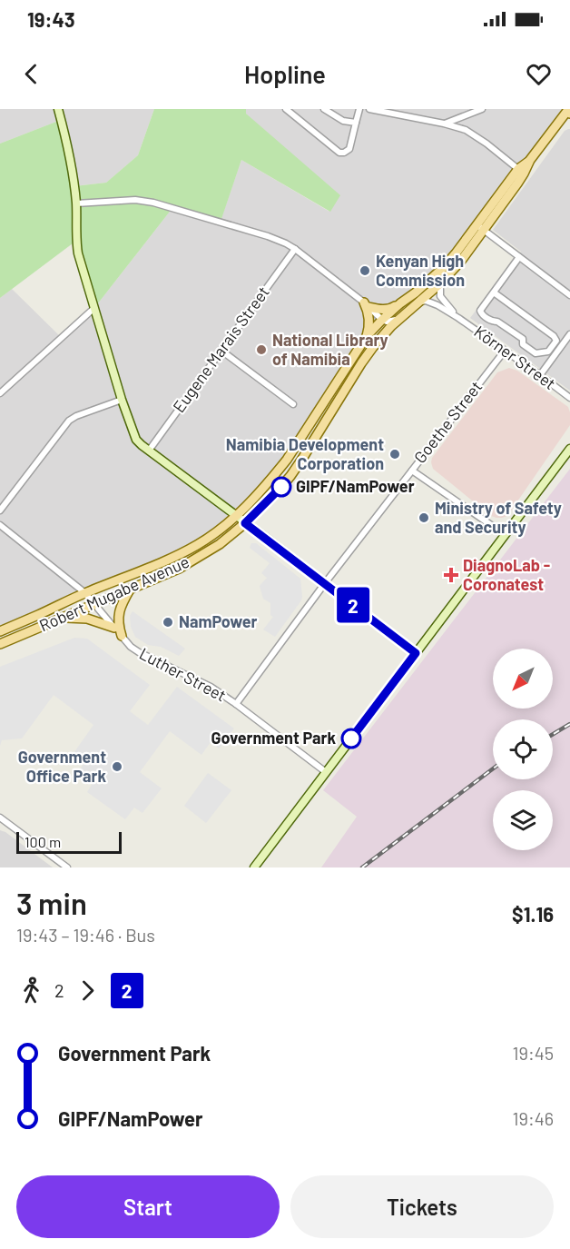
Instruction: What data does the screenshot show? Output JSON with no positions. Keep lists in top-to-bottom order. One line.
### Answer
{"streets":{"main road":["Robert Mugabe Avenue"],"street":["Eugene Marais Street","Körner Street","Goethe Street","Luther Street"]},"crossings":[["Körner Street","Goethe Street"],["Körner Street","Robert Mugabe Avenue"],["Goethe Street","Luther Street"],["Robert Mugabe Avenue","Luther Street"]],"places":{"other":["Kenyan High Commission","National Library of Namibia","Namibia Development Corporation","GIPF/NamPower","Ministry of Safety and Security","NamPower","Government Park","Government Office Park"],"health":["DiagnoLab - Coronatest"]},"lines":["bus line 2"],"scale_bar":"100 m","north":"bottom left","page":{"status":"19:43","header":"Hopline","on_map":"2","scale":"100 m","heading":["3 min","19:43 – 19:46 · Bus","$1.16"],"legs":["2","2"],"list":[{"name":"Government Park","value":"19:45"},{"name":"GIPF/NamPower","value":"19:46"}],"buttons":["Start","Tickets"]}}
